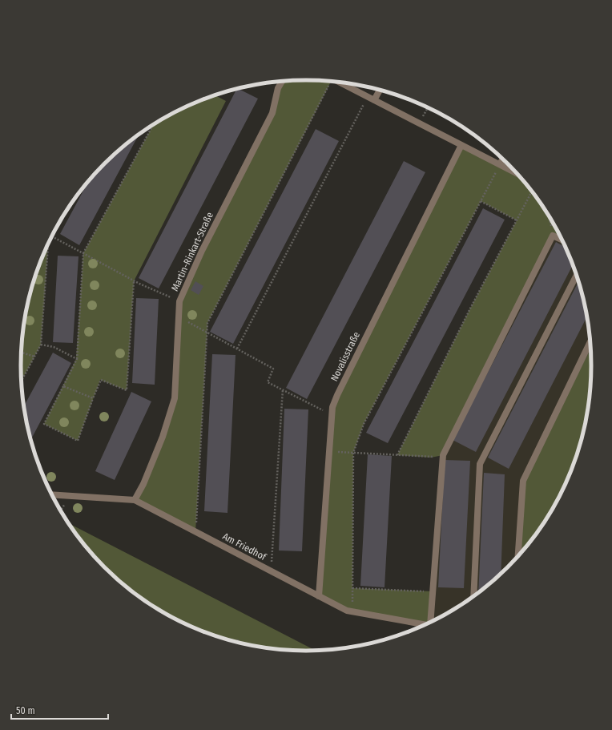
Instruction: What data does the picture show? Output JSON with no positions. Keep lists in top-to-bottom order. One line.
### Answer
{"streets":{"street":["Martin-Rinkart-Straße","Novalisstraße","Am Friedhof"]},"crossings":[["Martin-Rinkart-Straße","Am Friedhof"],["Novalisstraße","Am Friedhof"]],"scale_bar":"50 m"}
